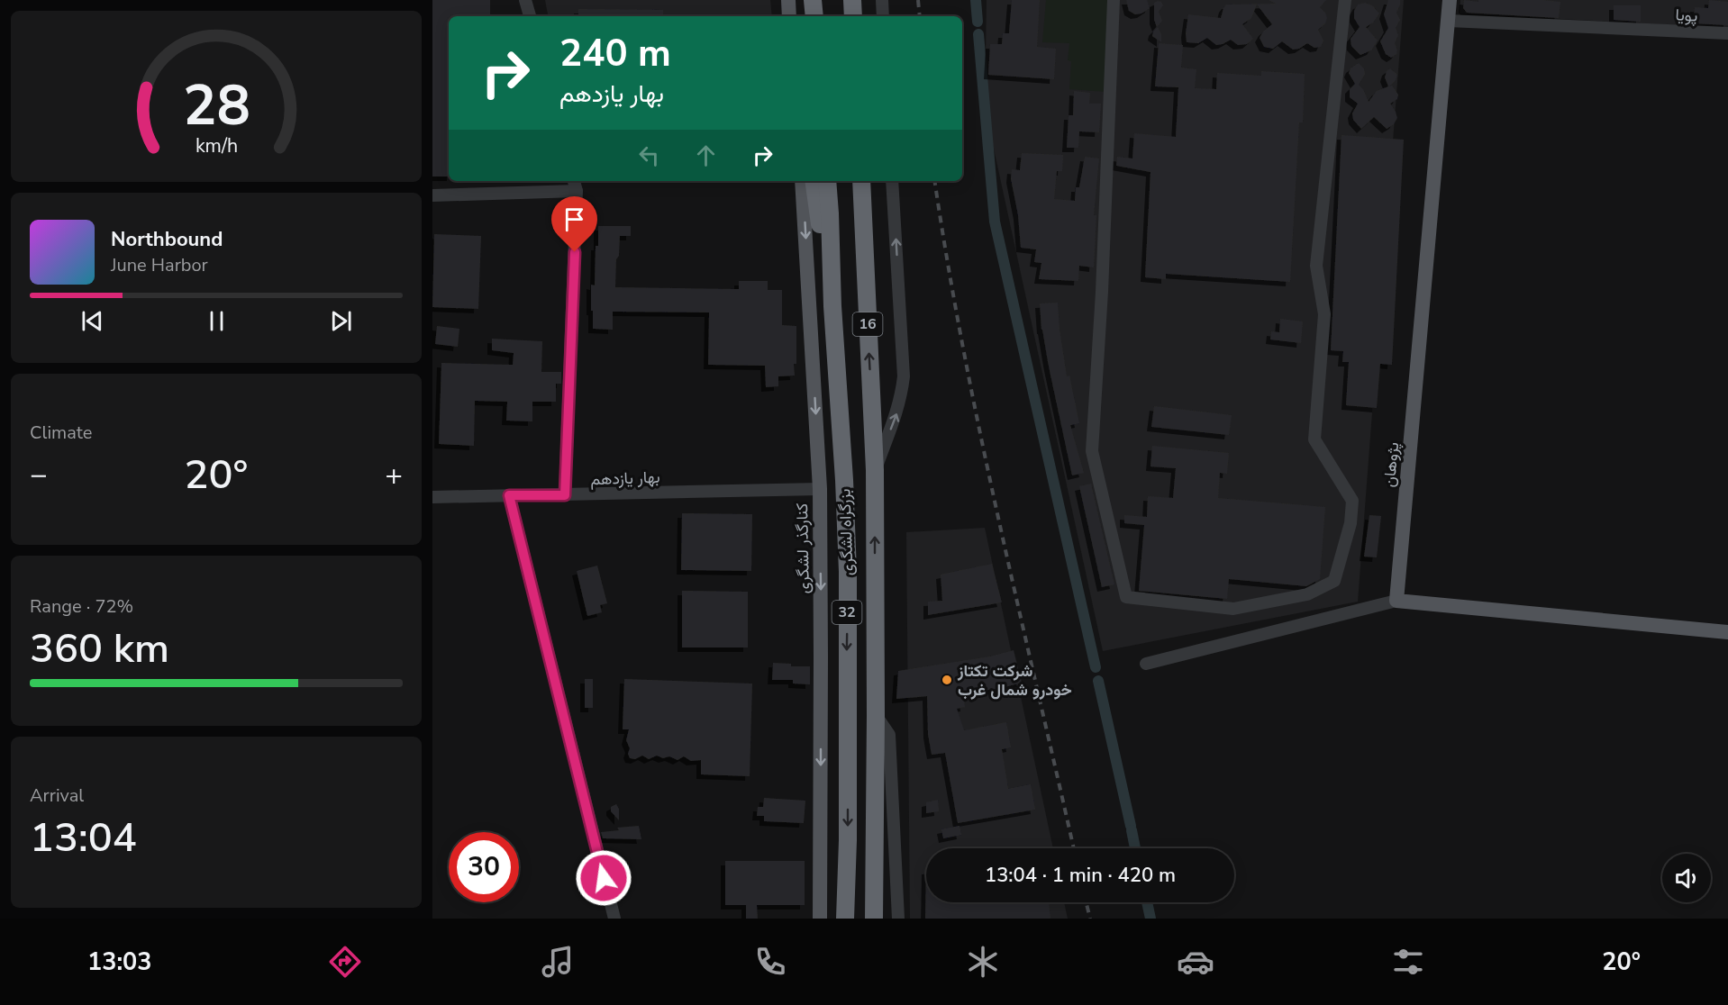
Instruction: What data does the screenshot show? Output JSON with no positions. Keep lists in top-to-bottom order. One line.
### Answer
{"streets":{"highway":["16","بزرگراه لشگری","32"],"main road":["پژوهان","کنارگذر لشگری"],"street":["پویا","بهار یازدهم"]},"crossings":[["پویا","پژوهان"],["بهار یازدهم","کنارگذر لشگری"]],"one_way":["کنارگذر لشگری"],"places":["شرکت تکتاز خودرو شمال غرب"],"page":{"turn":["240 m","بهار یازدهم"],"song":["Northbound","June Harbor"],"tile":["Climate",["Range · 72%","360 km"],["Arrival","13:04"]],"heat":["−","20°","+"],"limit":"30","trip":"13:04 · 1 min · 420 m","tabs":["13:03","20°"],"gauge":["28","km/h"]}}
